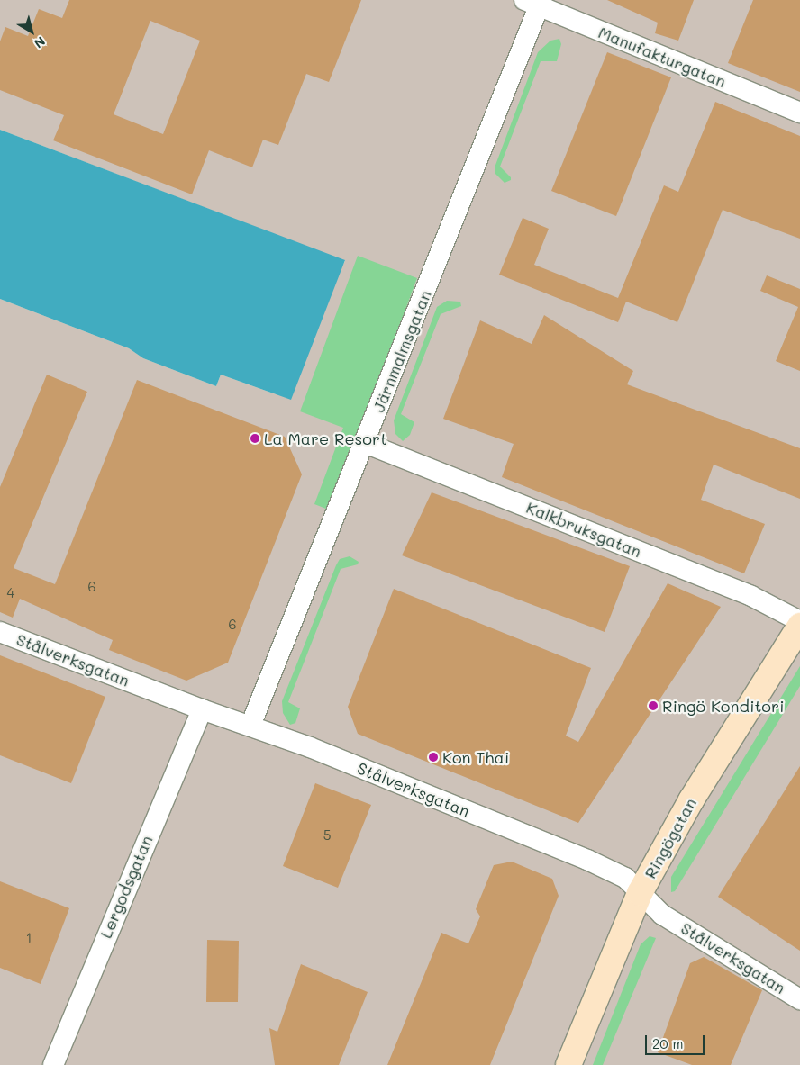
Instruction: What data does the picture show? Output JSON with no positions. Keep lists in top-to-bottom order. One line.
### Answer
{"streets":{"street":["Manufakturgatan","Järnmalmsgatan","Kalkbruksgatan","Stålverksgatan","Ringögatan","Lergodsgatan"]},"crossings":[["Manufakturgatan","Järnmalmsgatan"],["Järnmalmsgatan","Kalkbruksgatan"],["Järnmalmsgatan","Stålverksgatan"],["Stålverksgatan","Ringögatan"],["Stålverksgatan","Lergodsgatan"]],"places":["La Mare Resort","Ringö Konditori","Kon Thai"],"house_numbers":["6","4","6","5","1"],"scale_bar":"20 m","north":"bottom right"}
